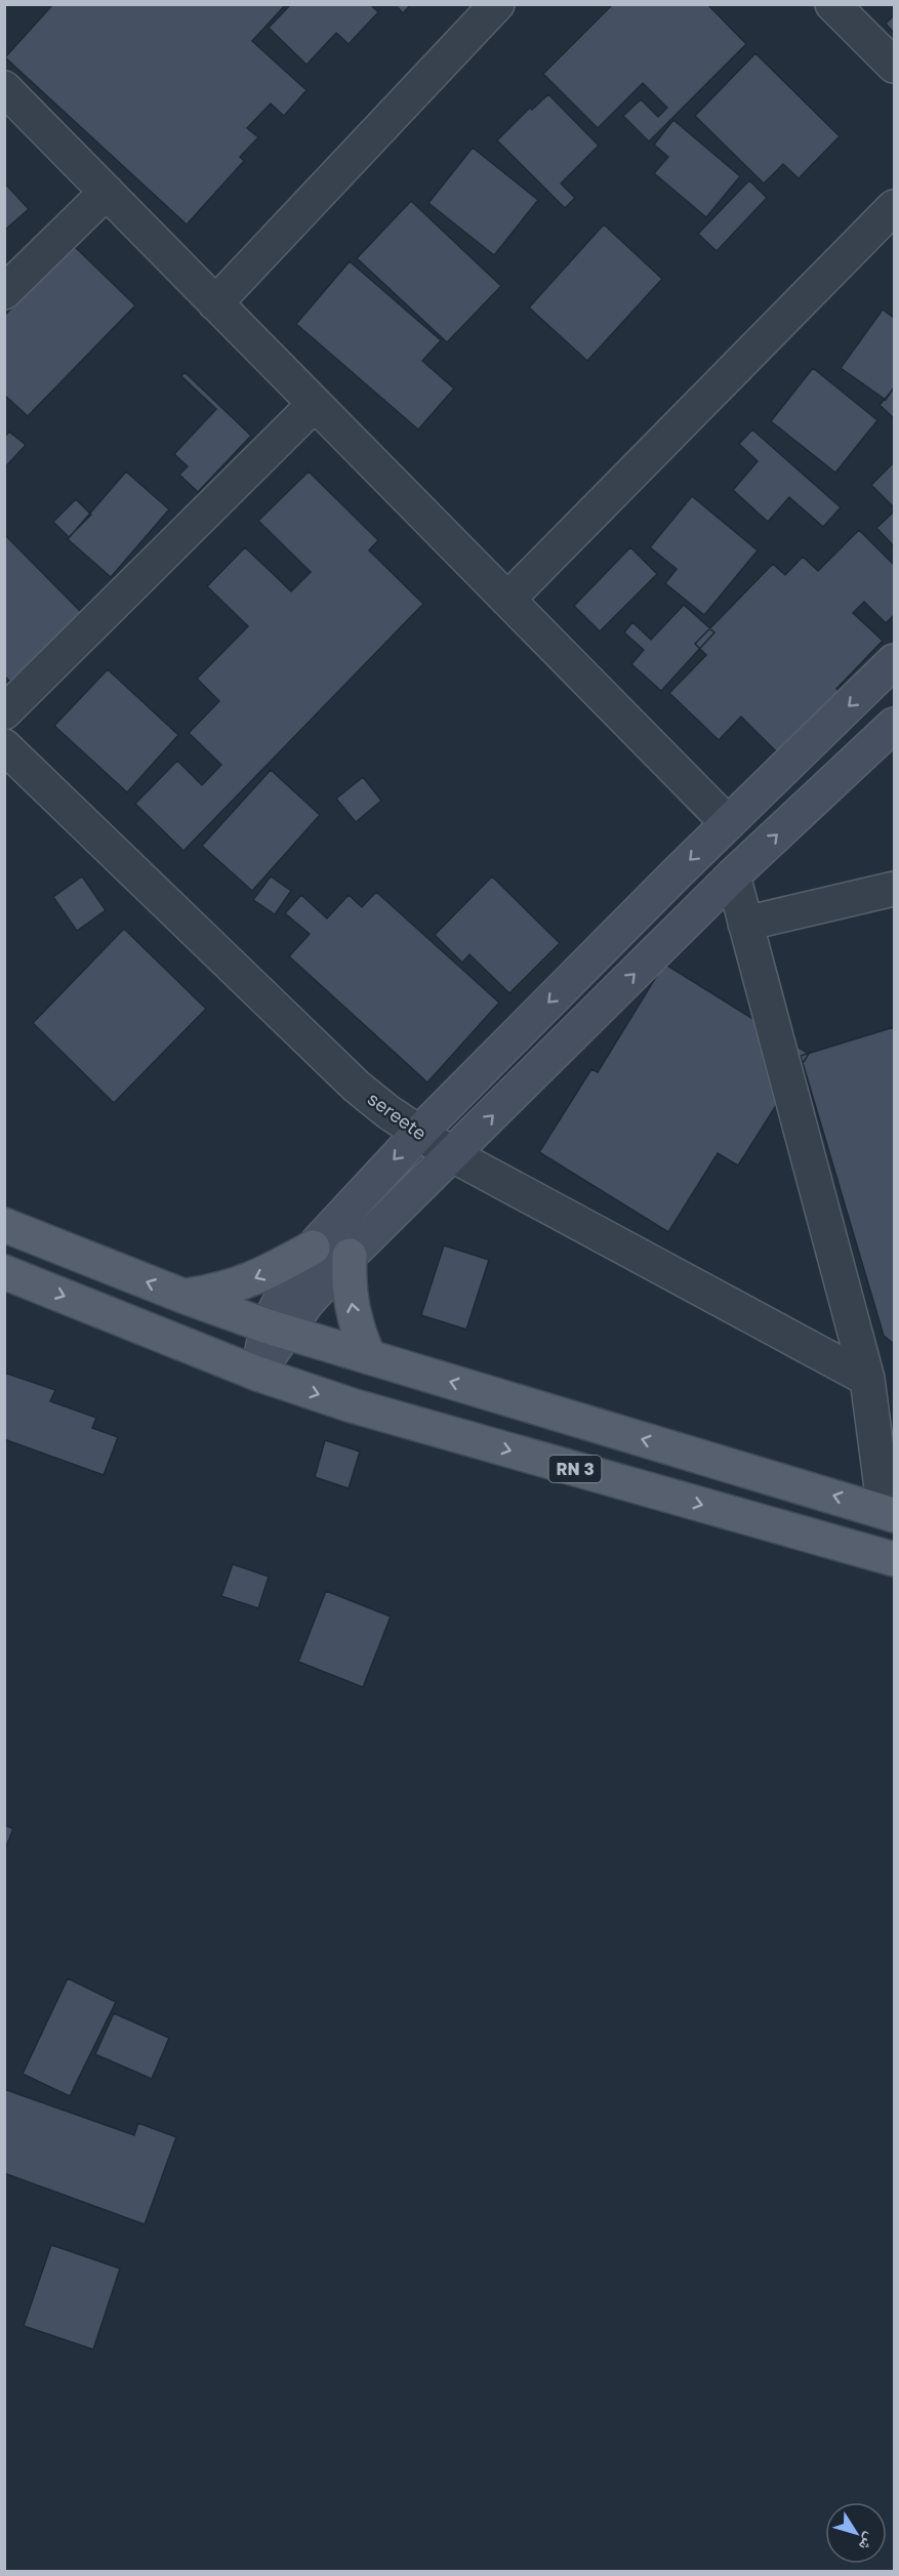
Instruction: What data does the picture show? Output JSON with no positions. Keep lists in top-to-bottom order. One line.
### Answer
{"streets":{"main road":["RN 3"],"street":["sereete"]},"north":"bottom right"}
